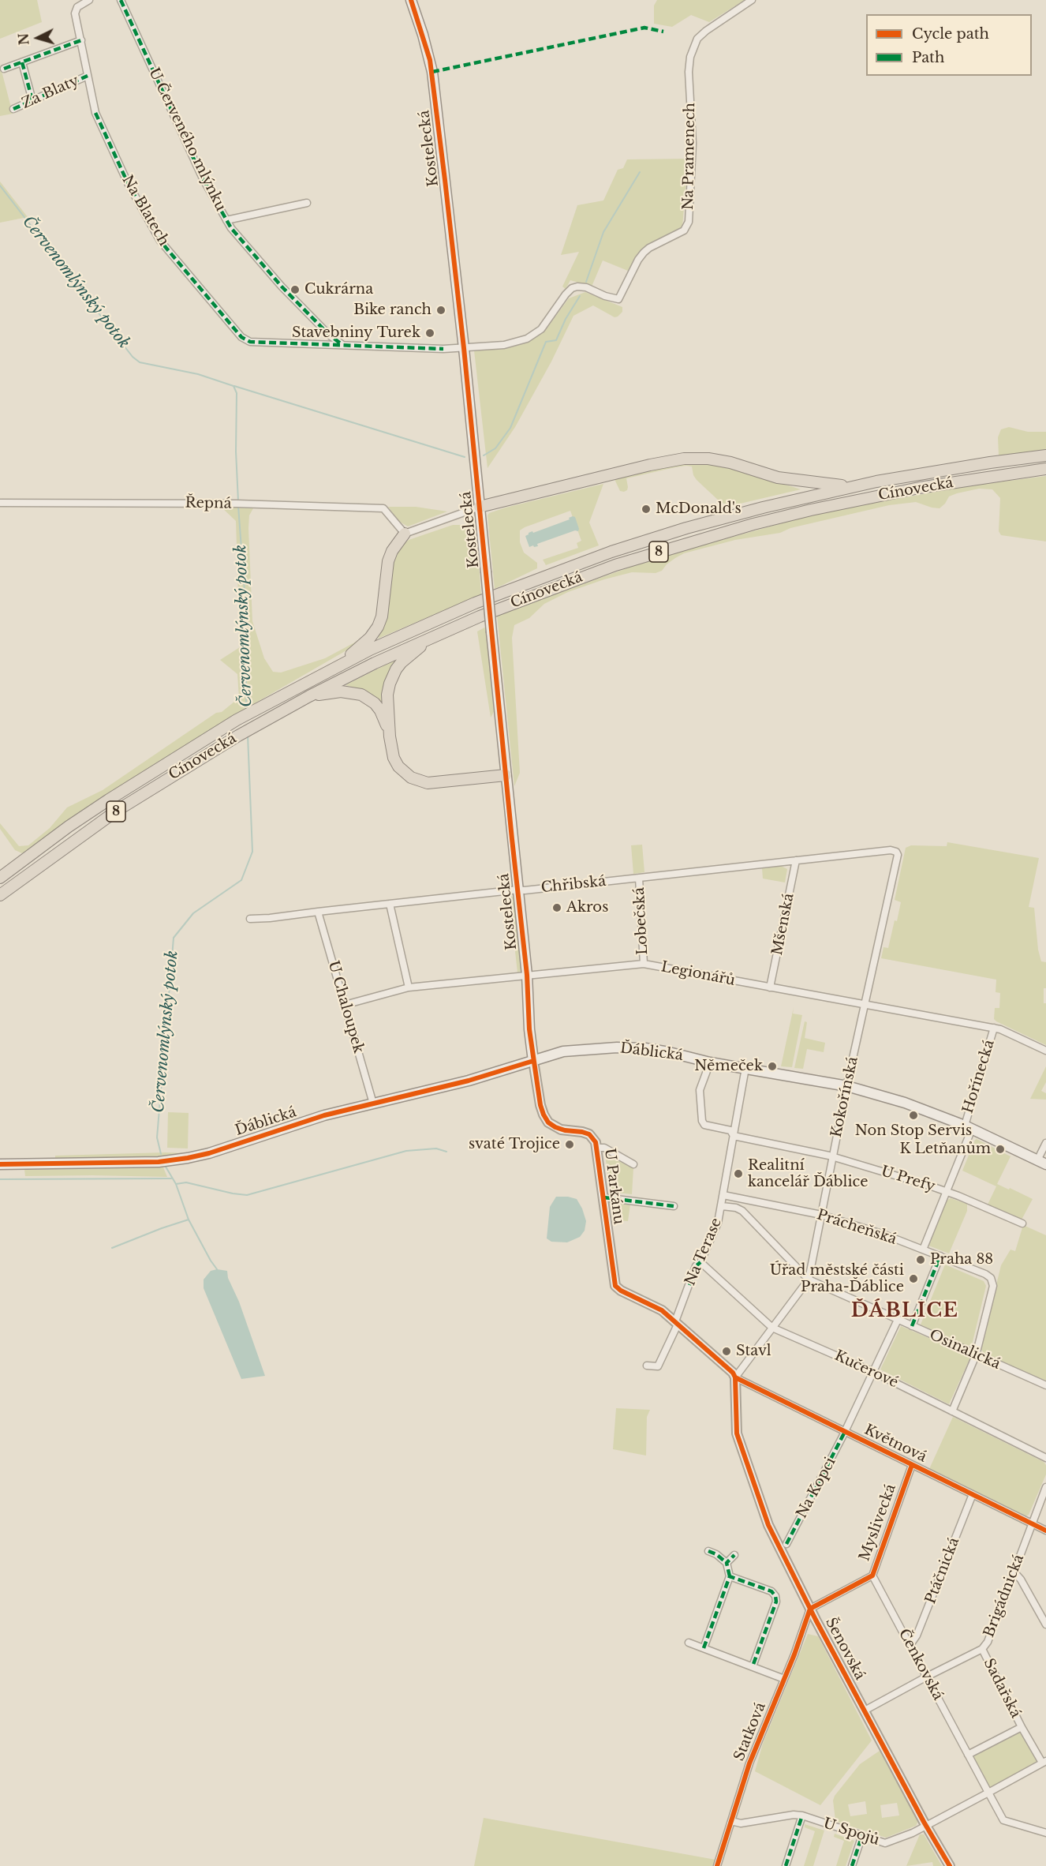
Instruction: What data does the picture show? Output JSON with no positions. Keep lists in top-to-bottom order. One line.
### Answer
{"streets":{"highway":["Cínovecká","8"],"main road":["Kostelecká","Ďáblická"],"street":["Za Blaty","U Červeného mlýnku","Na Pramenech","Na Blatech","Řepná","Chřibská","Lobečská","Mšenská","Legionářů","U Chaloupek","Hořínecká","Kokořínská","U Prefy","U Parkánu","Prácheňská","Na Terase","Osinalická","Kučerové","Květnová","Na Kopci","Myslivecká","Ptáčnická","Brigádnická","Šenovská","Čenkovská","Sadařská","Statková","U Spojů"]},"crossings":[["Za Blaty","Na Blatech"],["U Červeného mlýnku","Na Blatech"],["Kostelecká","Na Pramenech"],["Kostelecká","Chřibská"],["Kostelecká","Legionářů"],["Kostelecká","Ďáblická"],["Kostelecká","U Parkánu"],["Chřibská","Lobečská"],["Chřibská","Mšenská"],["Chřibská","U Chaloupek"],["Chřibská","Kokořínská"],["Lobečská","Legionářů"],["Mšenská","Legionářů"],["Legionářů","U Chaloupek"],["Legionářů","Hořínecká"],["Legionářů","Kokořínská"],["U Chaloupek","Ďáblická"],["Ďáblická","Hořínecká"],["Ďáblická","Kokořínská"],["Ďáblická","U Prefy"],["Ďáblická","U Parkánu"],["Ďáblická","Na Terase"],["Hořínecká","U Prefy"],["Hořínecká","Prácheňská"],["Kokořínská","U Prefy"],["Kokořínská","Prácheňská"],["Kokořínská","Osinalická"],["Kokořínská","Kučerové"],["Kokořínská","Květnová"],["Kokořínská","Šenovská"],["U Prefy","Na Terase"],["U Parkánu","Na Terase"],["Prácheňská","Na Terase"],["Prácheňská","Osinalická"],["Na Terase","Osinalická"],["Na Terase","Kučerové"],["Osinalická","Na Kopci"],["Kučerové","Na Kopci"],["Květnová","Na Kopci"],["Květnová","Myslivecká"],["Květnová","Ptáčnická"],["Květnová","Brigádnická"],["Květnová","Šenovská"],["Myslivecká","Šenovská"],["Myslivecká","Čenkovská"],["Myslivecká","Statková"],["Ptáčnická","Čenkovská"],["Brigádnická","Šenovská"],["Brigádnická","Čenkovská"],["Brigádnická","Sadařská"],["Šenovská","Statková"],["Šenovská","U Spojů"],["Čenkovská","U Spojů"],["Sadařská","U Spojů"],["Statková","U Spojů"]],"districts":["ĎÁBLICE"],"water":["Červenomlýnský potok"],"places":["Cukrárna","Bike ranch","Stavebniny Turek","McDonald's","Akros","Němeček","Non Stop Servis","svaté Trojice","K Letňanům","Realitní kancelář Ďáblice","Praha 88","Úřad městské části Praha-Ďáblice","Stavl"],"legend":["Cycle path","Path"],"north":"left"}
